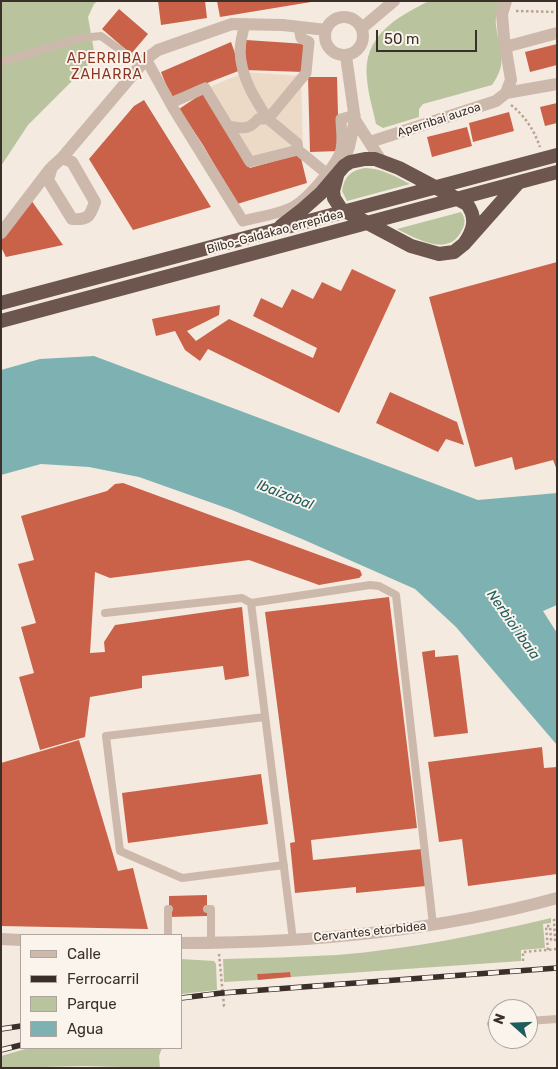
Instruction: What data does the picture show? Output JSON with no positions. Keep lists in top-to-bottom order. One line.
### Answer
{"streets":{"highway":["Bilbo-Galdakao errepidea"],"street":["Aperribai auzoa","Cervantes etorbidea"]},"districts":["APERRIBAI ZAHARRA"],"water":["Ibaizabal","Nerbioi ibaia"],"legend":["Calle","Ferrocarril","Parque","Agua"],"scale_bar":"50 m","north":"left"}
